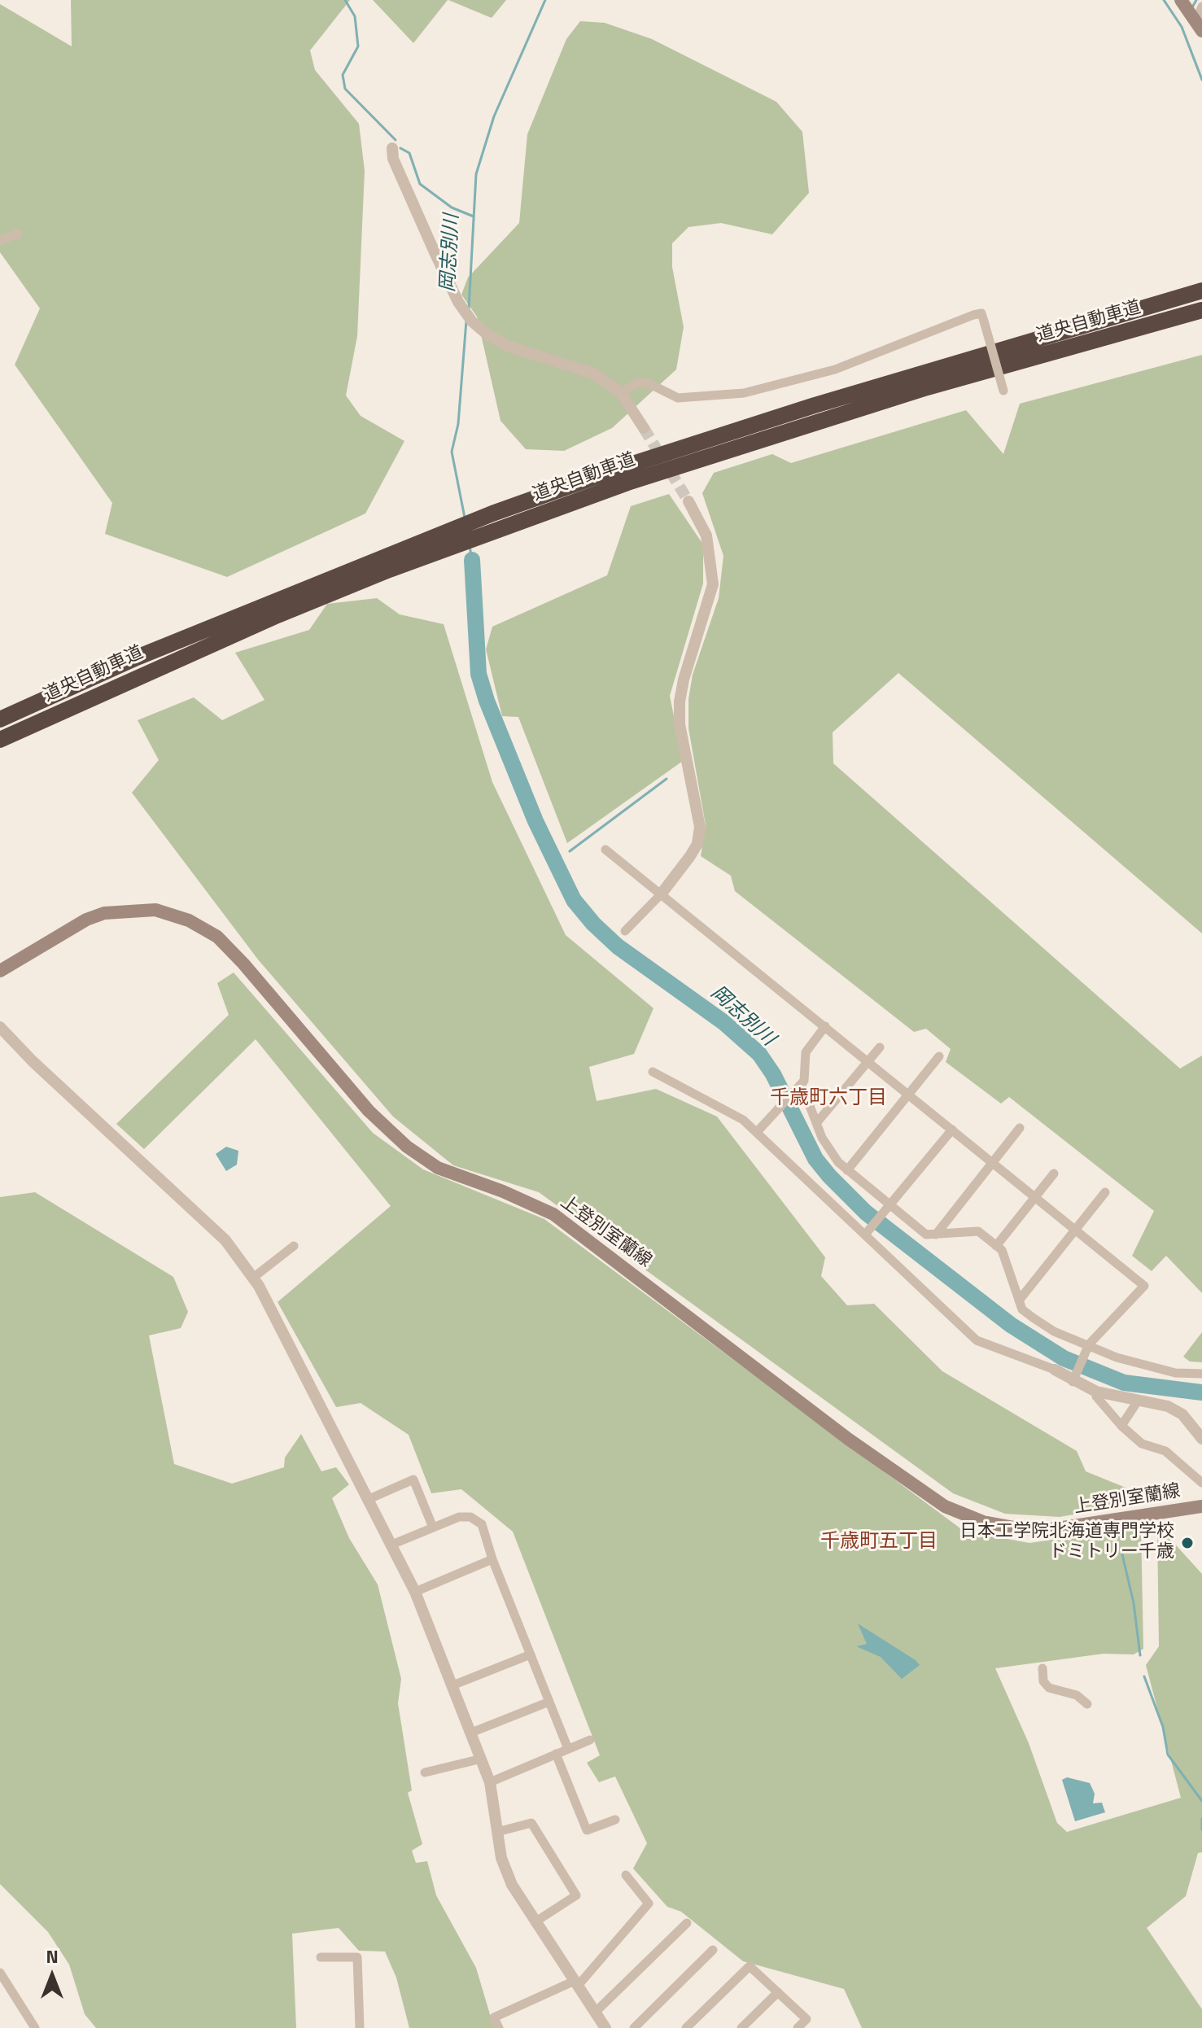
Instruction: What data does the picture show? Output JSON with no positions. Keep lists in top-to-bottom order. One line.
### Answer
{"streets":{"highway":["道央自動車道"],"main road":["上登別室蘭線"]},"districts":["千歳町六丁目","千歳町五丁目"],"water":["岡志別川"],"places":["日本工学院北海道専門学校 ドミトリー千歳"],"north":"top"}
